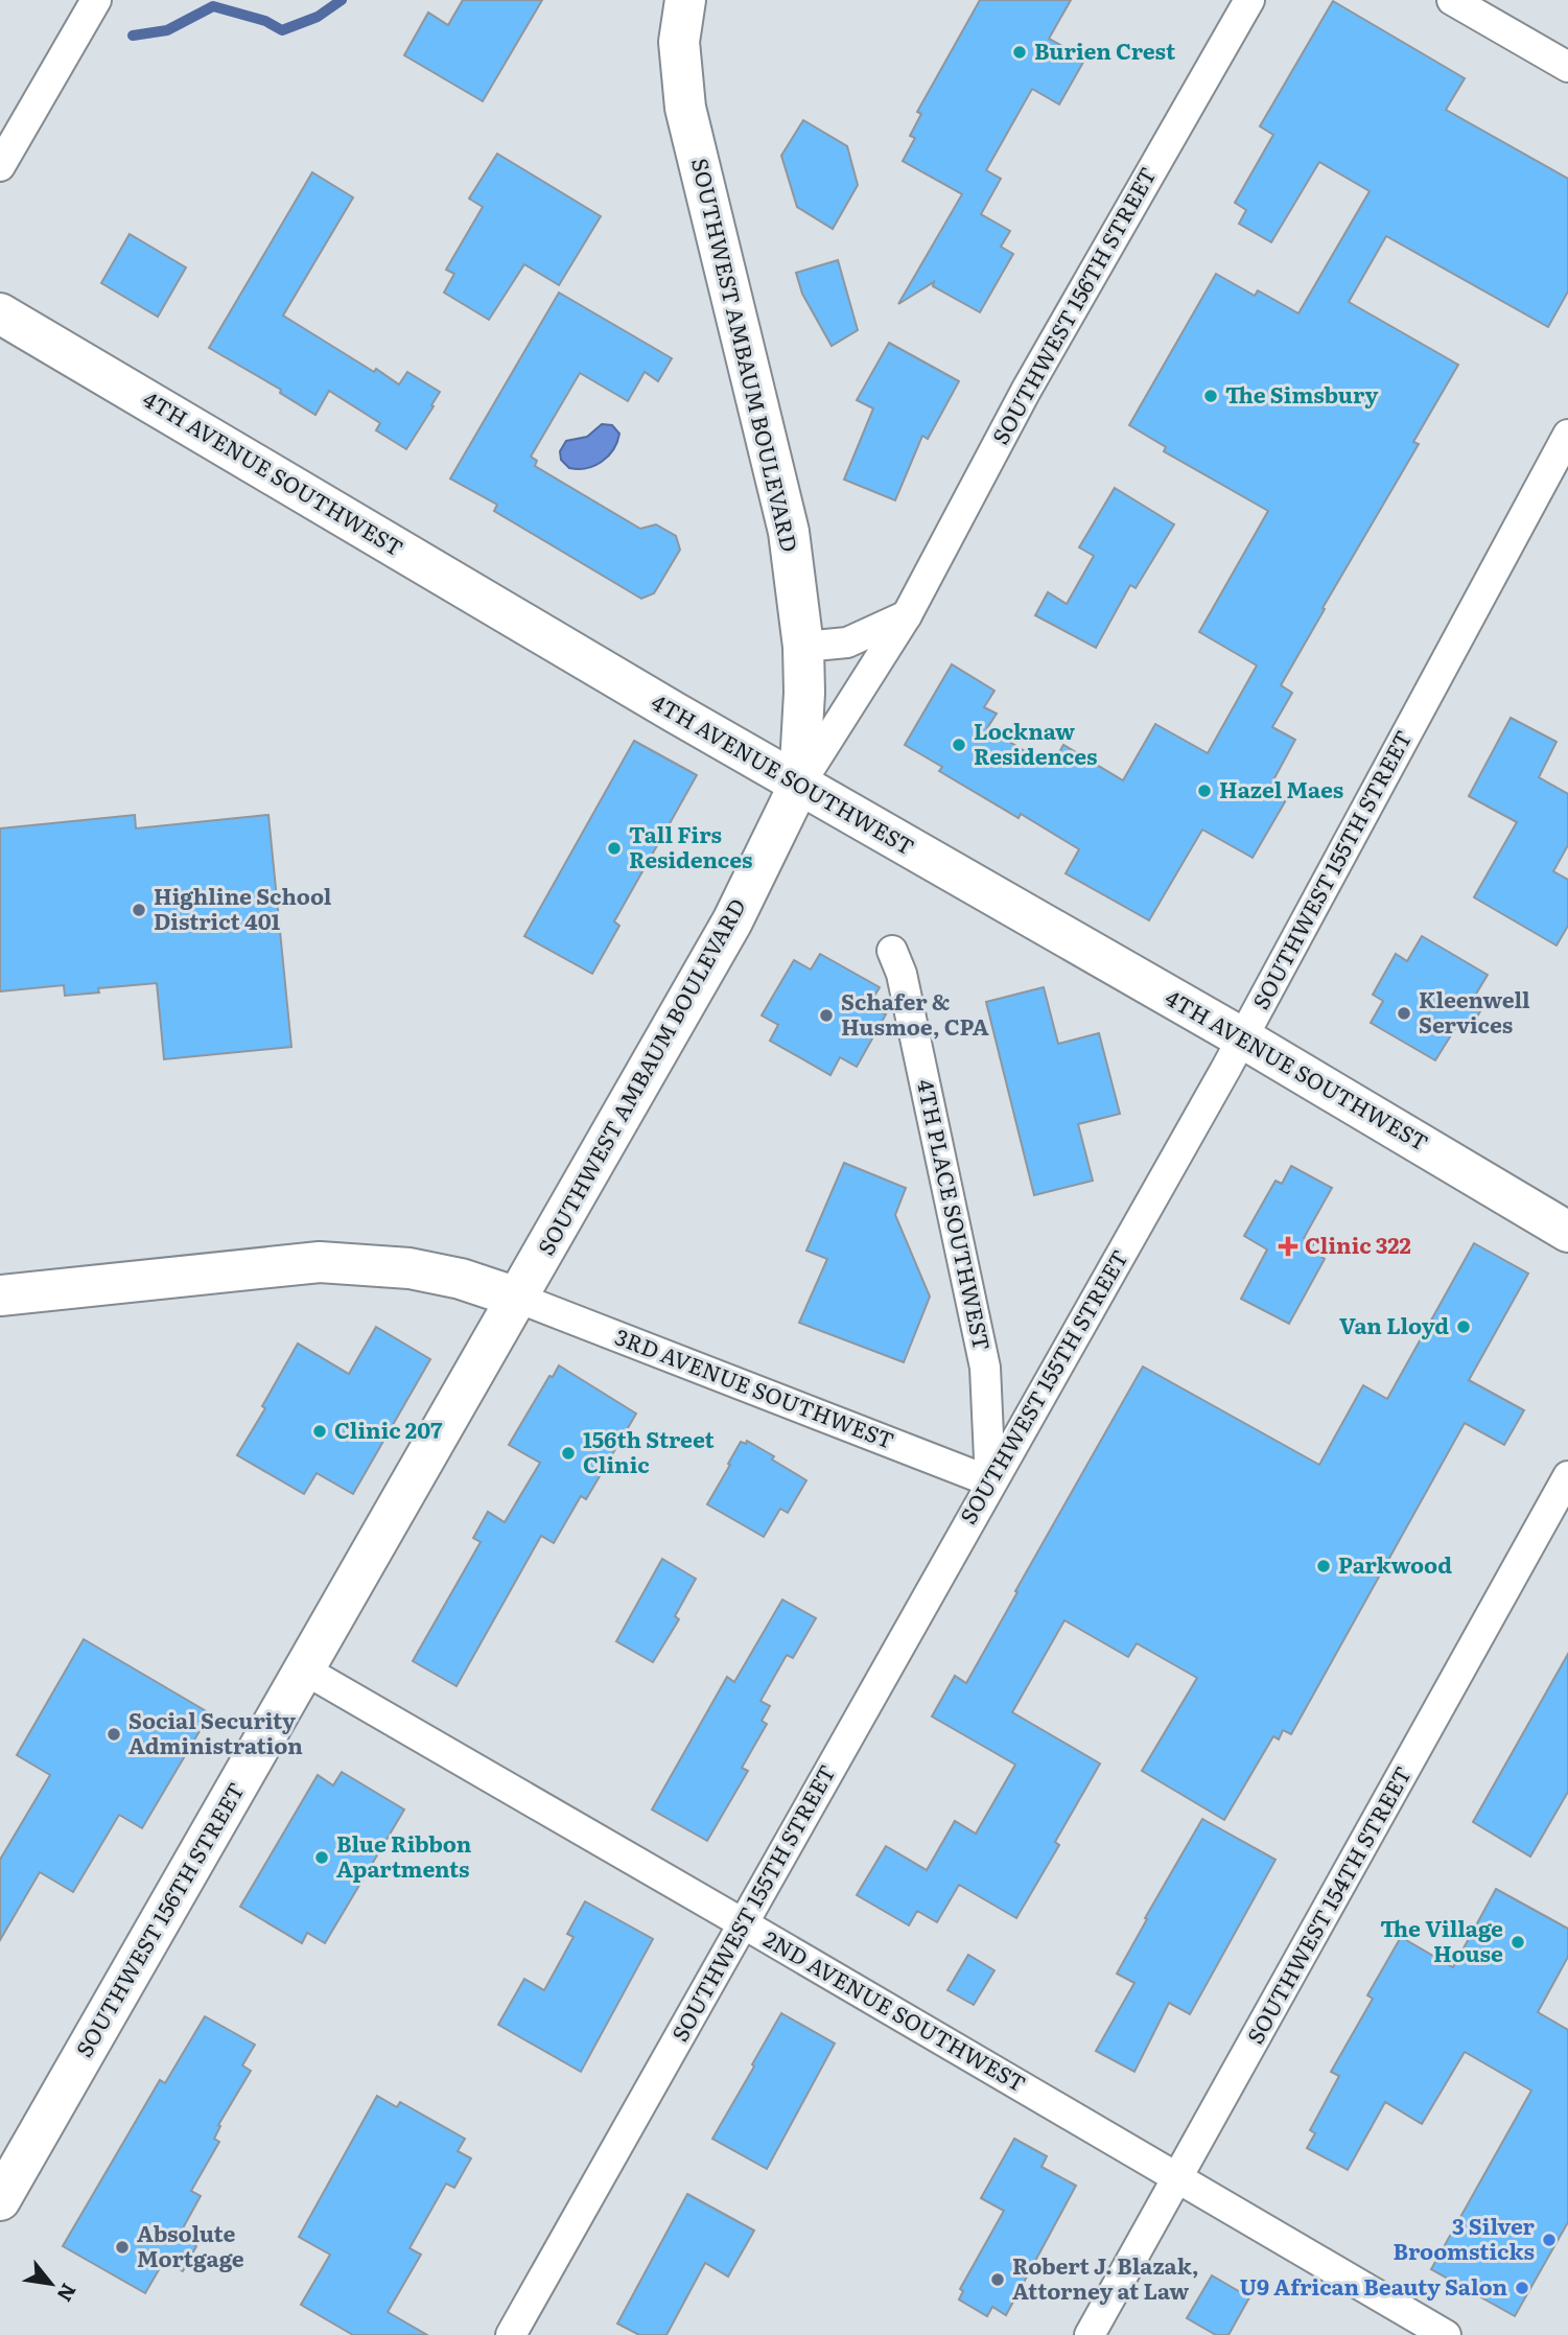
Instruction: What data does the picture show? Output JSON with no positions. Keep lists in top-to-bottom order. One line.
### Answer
{"streets":{"main road":["SOUTHWEST 156TH STREET","SOUTHWEST AMBAUM BOULEVARD","4TH AVENUE SOUTHWEST"],"street":["SOUTHWEST 155TH STREET","4TH PLACE SOUTHWEST","3RD AVENUE SOUTHWEST","SOUTHWEST 154TH STREET","2ND AVENUE SOUTHWEST"]},"crossings":[["SOUTHWEST 156TH STREET","SOUTHWEST AMBAUM BOULEVARD"],["SOUTHWEST 156TH STREET","4TH AVENUE SOUTHWEST"],["SOUTHWEST 156TH STREET","3RD AVENUE SOUTHWEST"],["SOUTHWEST 156TH STREET","2ND AVENUE SOUTHWEST"],["SOUTHWEST AMBAUM BOULEVARD","4TH AVENUE SOUTHWEST"],["SOUTHWEST AMBAUM BOULEVARD","3RD AVENUE SOUTHWEST"],["4TH AVENUE SOUTHWEST","SOUTHWEST 155TH STREET"],["SOUTHWEST 155TH STREET","4TH PLACE SOUTHWEST"],["SOUTHWEST 155TH STREET","3RD AVENUE SOUTHWEST"],["SOUTHWEST 155TH STREET","2ND AVENUE SOUTHWEST"],["4TH PLACE SOUTHWEST","3RD AVENUE SOUTHWEST"],["SOUTHWEST 154TH STREET","2ND AVENUE SOUTHWEST"]],"places":{"other":["Burien Crest","The Simsbury","Locknaw Residences","Hazel Maes","Tall Firs Residences","Highline School District 401","Kleenwell Services","Schafer & Husmoe, CPA","Van Lloyd","Clinic 207","156th Street Clinic","Parkwood","Social Security Administration","Blue Ribbon Apartments","The Village House","3 Silver Broomsticks","Absolute Mortgage","Robert J. Blazak, Attorney at Law","U9 African Beauty Salon"],"health":["Clinic 322"]},"north":"bottom right"}
